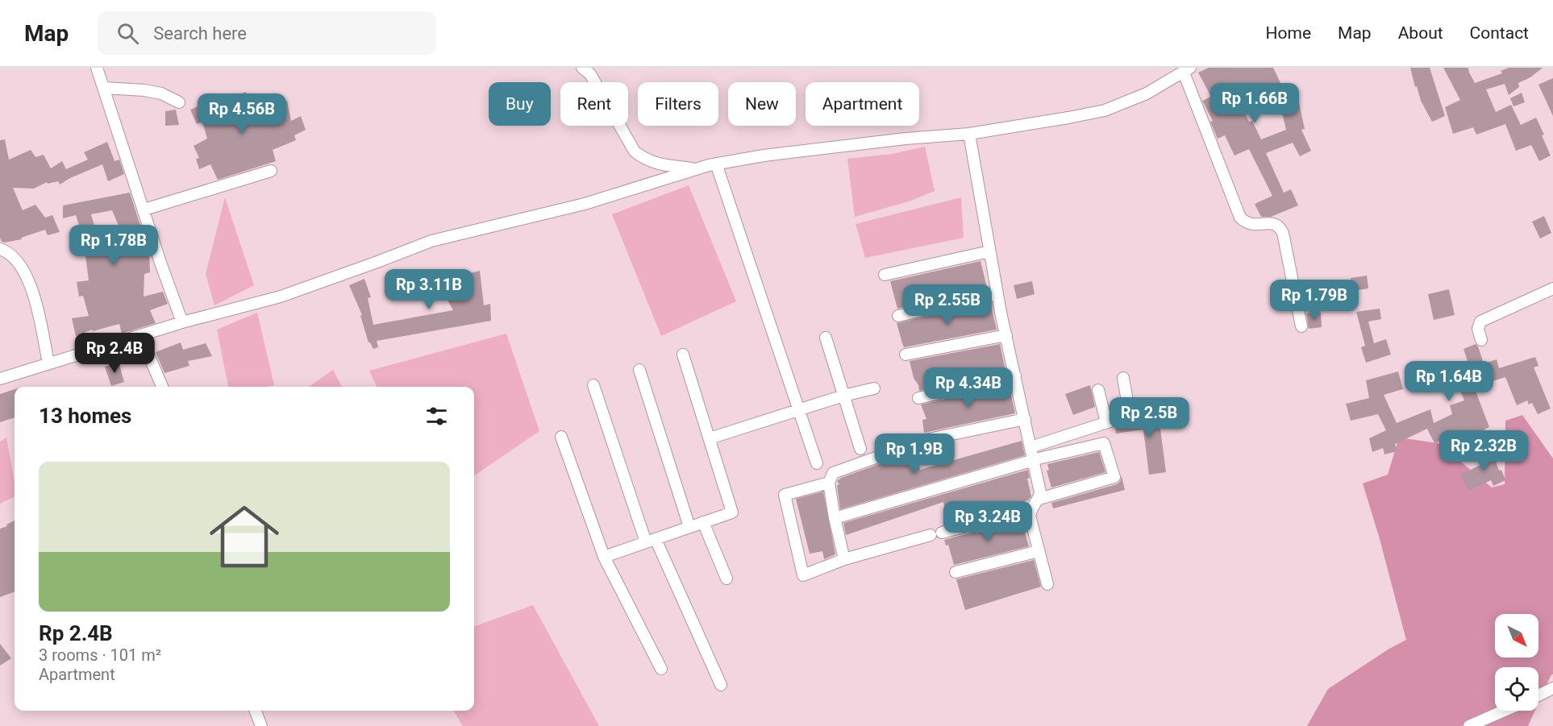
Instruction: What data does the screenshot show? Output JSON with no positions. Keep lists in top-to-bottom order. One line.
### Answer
{"north":"bottom right","page":{"header":"Map","search":"Search here","nav":["Home","Map","About","Contact"],"chip":["Buy","Rent","Filters","New","Apartment"],"price":["Rp 1.66B","Rp 4.56B","Rp 1.78B","Rp 3.11B","Rp 1.79B","Rp 2.55B","Rp 2.4B","Rp 1.64B","Rp 4.34B","Rp 2.5B","Rp 2.32B","Rp 1.9B","Rp 3.24B"],"heading":"13 homes","list":[{"name":"Rp 2.4B","note":"3 rooms · 101 m² · Apartment"}]}}
